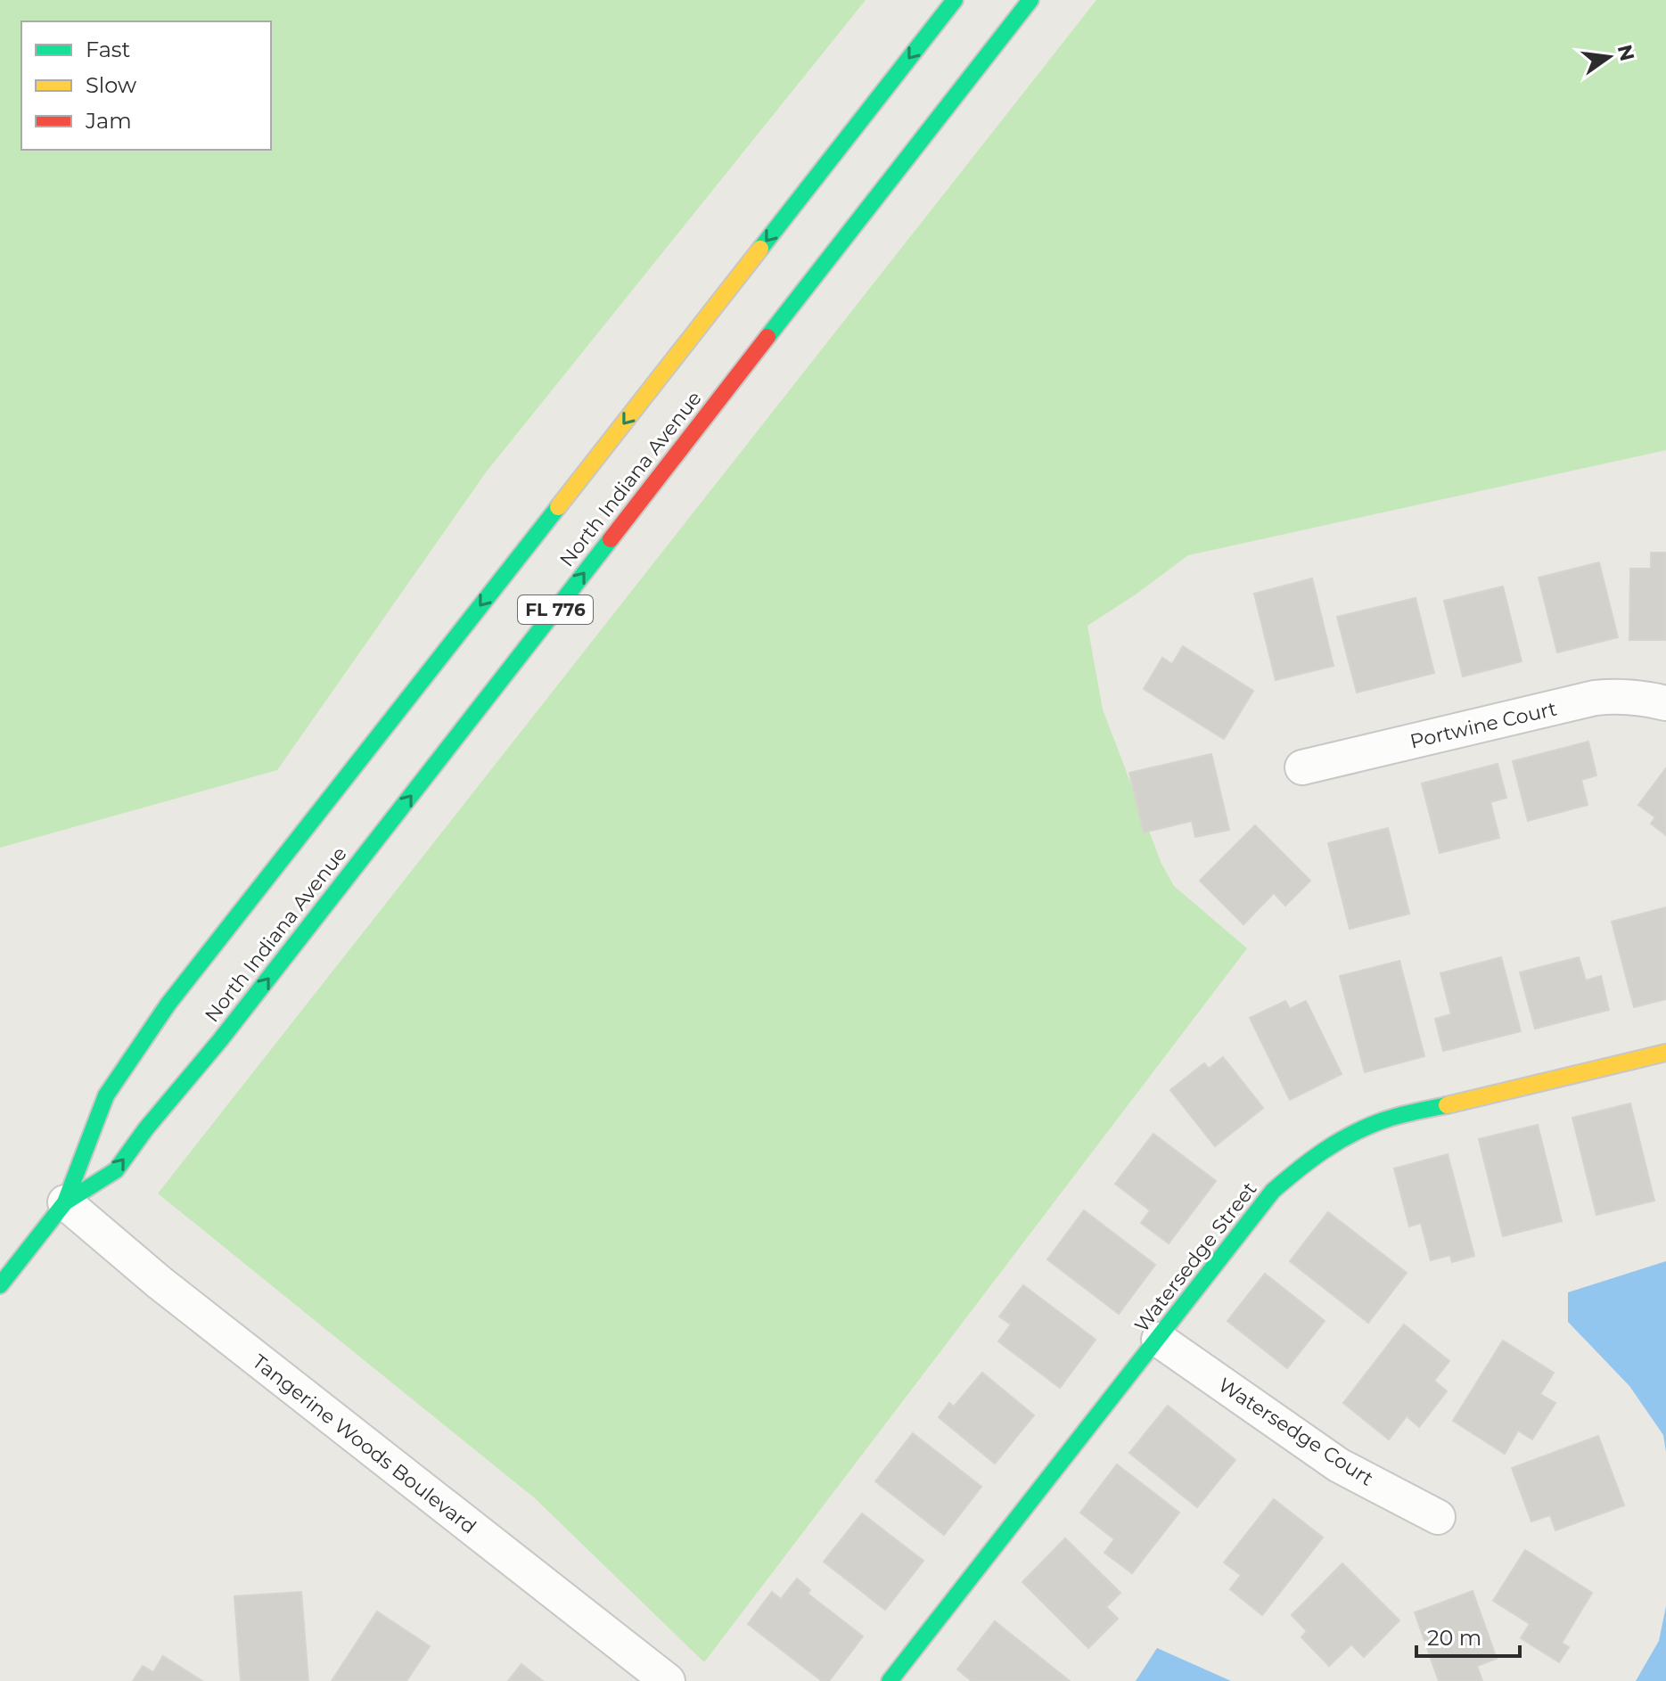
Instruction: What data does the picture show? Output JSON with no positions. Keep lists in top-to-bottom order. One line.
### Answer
{"streets":{"main road":["North Indiana Avenue","FL 776","Watersedge Street"],"street":["Portwine Court","Watersedge Court","Tangerine Woods Boulevard"]},"crossings":[["North Indiana Avenue","Tangerine Woods Boulevard"],["Watersedge Street","Watersedge Court"]],"legend":["Fast","Slow","Jam"],"scale_bar":"20 m","north":"right"}
